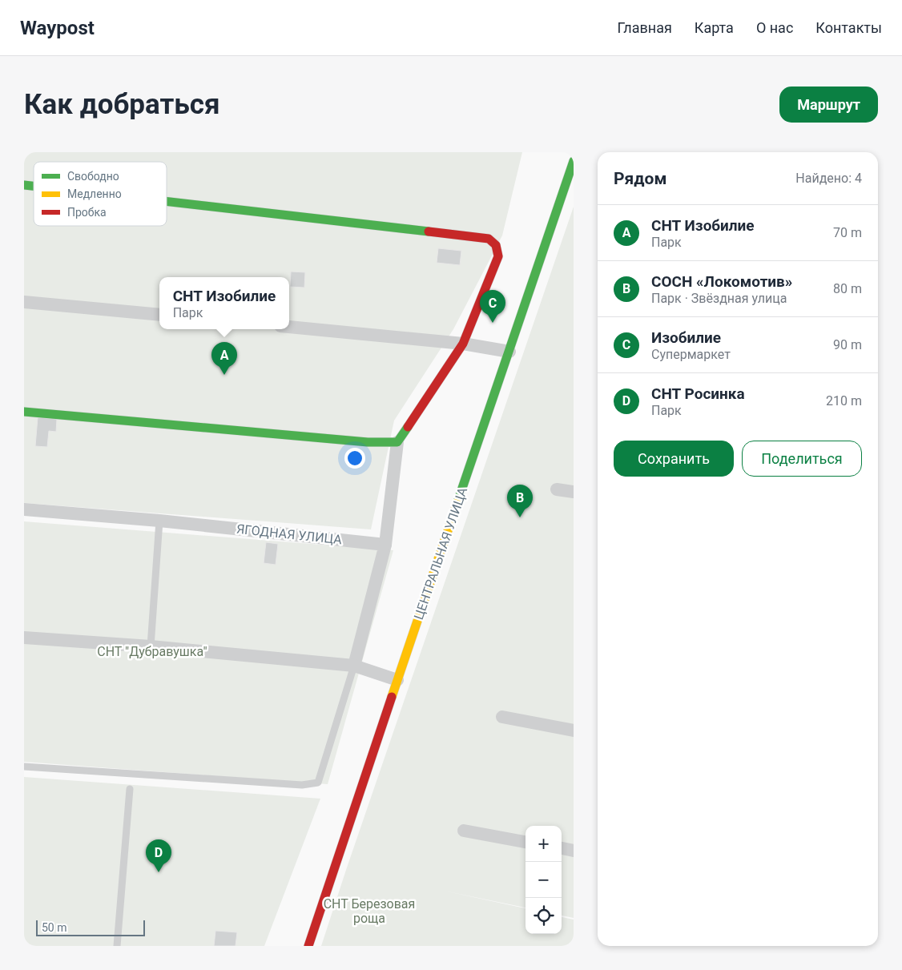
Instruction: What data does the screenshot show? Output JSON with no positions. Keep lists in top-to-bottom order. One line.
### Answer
{"streets":{"street":["ЯГОДНАЯ УЛИЦА","ЦЕНТРАЛЬНАЯ УЛИЦА"]},"parks":["СНТ \"Дубравушка\"","СНТ Березовая роща"],"legend":["Свободно","Медленно","Пробка"],"scale_bar":"50 m","page":{"header":"Waypost","nav":["Главная","Карта","О нас","Контакты"],"buttons":["Маршрут",["Сохранить","Поделиться"]],"title":"Как добраться","heading":["Рядом","Найдено: 4"],"list":[{"mark":"A","name":"СНТ Изобилие","note":"Парк","value":"70 m"},{"mark":"B","name":"СОСН «Локомотив»","note":"Парк · Звёздная улица","value":"80 m"},{"mark":"C","name":"Изобилие","note":"Супермаркет","value":"90 m"},{"mark":"D","name":"СНТ Росинка","note":"Парк","value":"210 m"}],"popup":["СНТ Изобилие","Парк"],"pins":["C","A","B","D"],"map_buttons":["+","−"],"scale":"50 m"}}
